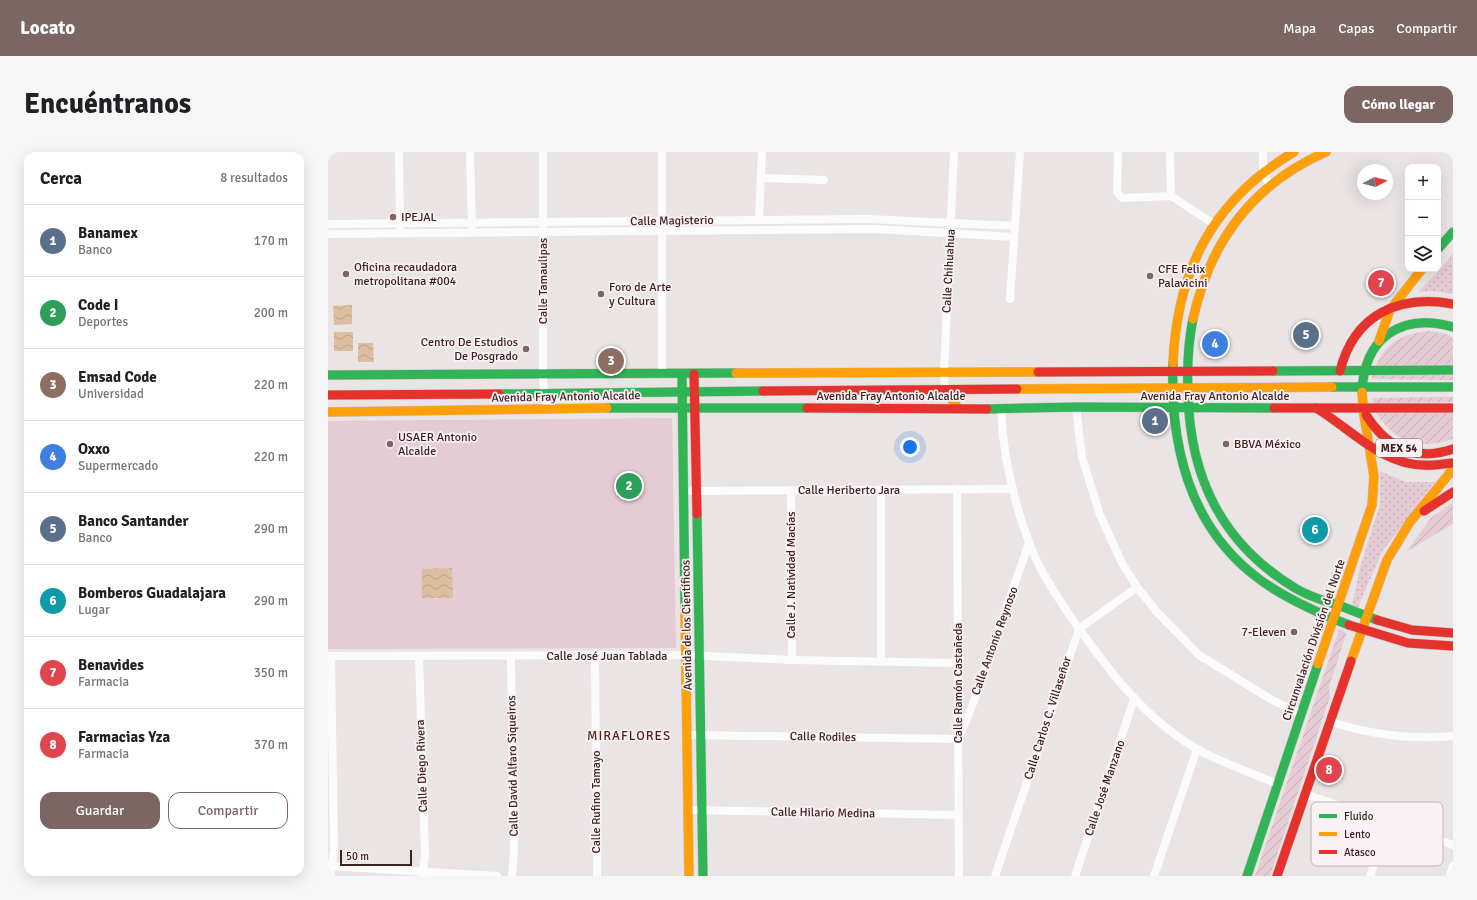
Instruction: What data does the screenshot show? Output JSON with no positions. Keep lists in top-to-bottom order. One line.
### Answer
{"streets":{"street":["Calle Magisterio","Calle Chihuahua","Calle Tamaulipas","Avenida Fray Antonio Alcalde","MEX 54","Calle Heriberto Jara","Calle J. Natividad Macías","Avenida de los Científicos","Circunvalación División del Norte","Calle Antonio Reynoso","Calle José Juan Tablada","Calle Ramón Castañeda","Calle Carlos C. Villaseñor","Calle Rodiles","Calle Diego Rivera","Calle David Alfaro Siqueiros","Calle José Manzano","Calle Rufino Tamayo","Calle Hilario Medina"]},"crossings":[["Calle Magisterio","Calle Chihuahua"],["Calle Magisterio","Calle Tamaulipas"],["Calle Chihuahua","Avenida Fray Antonio Alcalde"],["Calle Tamaulipas","Avenida Fray Antonio Alcalde"],["Avenida Fray Antonio Alcalde","Avenida de los Científicos"],["Avenida Fray Antonio Alcalde","Circunvalación División del Norte"],["Calle Heriberto Jara","Calle J. Natividad Macías"],["Calle Heriberto Jara","Avenida de los Científicos"],["Calle Heriberto Jara","Calle Ramón Castañeda"],["Calle J. Natividad Macías","Calle José Juan Tablada"],["Avenida de los Científicos","Calle José Juan Tablada"],["Avenida de los Científicos","Calle Rodiles"],["Avenida de los Científicos","Calle Hilario Medina"],["Calle Antonio Reynoso","Calle Ramón Castañeda"],["Calle Antonio Reynoso","Calle Rodiles"],["Calle José Juan Tablada","Calle Ramón Castañeda"],["Calle José Juan Tablada","Calle Diego Rivera"],["Calle José Juan Tablada","Calle David Alfaro Siqueiros"],["Calle José Juan Tablada","Calle Rufino Tamayo"],["Calle Ramón Castañeda","Calle Rodiles"],["Calle Ramón Castañeda","Calle Hilario Medina"]],"districts":["MIRAFLORES"],"places":["IPEJAL","Oficina recaudadora metropolitana #004","CFE Felix Palavicini","Foro de Arte y Cultura","Centro De Estudios De Posgrado","USAER Antonio Alcalde","BBVA México","7-Eleven"],"legend":["Fluido","Lento","Atasco"],"scale_bar":"50 m","north":"right","page":{"header":"Locato","nav":["Mapa","Capas","Compartir"],"buttons":["Cómo llegar",["Guardar","Compartir"]],"title":"Encuéntranos","heading":["Cerca","8 resultados"],"map_buttons":["+","−"],"list":[{"mark":"1","name":"Banamex","note":"Banco","value":"170 m"},{"mark":"2","name":"Code I","note":"Deportes","value":"200 m"},{"mark":"3","name":"Emsad Code","note":"Universidad","value":"220 m"},{"mark":"4","name":"Oxxo","note":"Supermercado","value":"220 m"},{"mark":"5","name":"Banco Santander","note":"Banco","value":"290 m"},{"mark":"6","name":"Bomberos Guadalajara","note":"Lugar","value":"290 m"},{"mark":"7","name":"Benavides","note":"Farmacia","value":"350 m"},{"mark":"8","name":"Farmacias Yza","note":"Farmacia","value":"370 m"}],"pins":["7","5","4","3","1","2","6","8"],"scale":"50 m"}}
